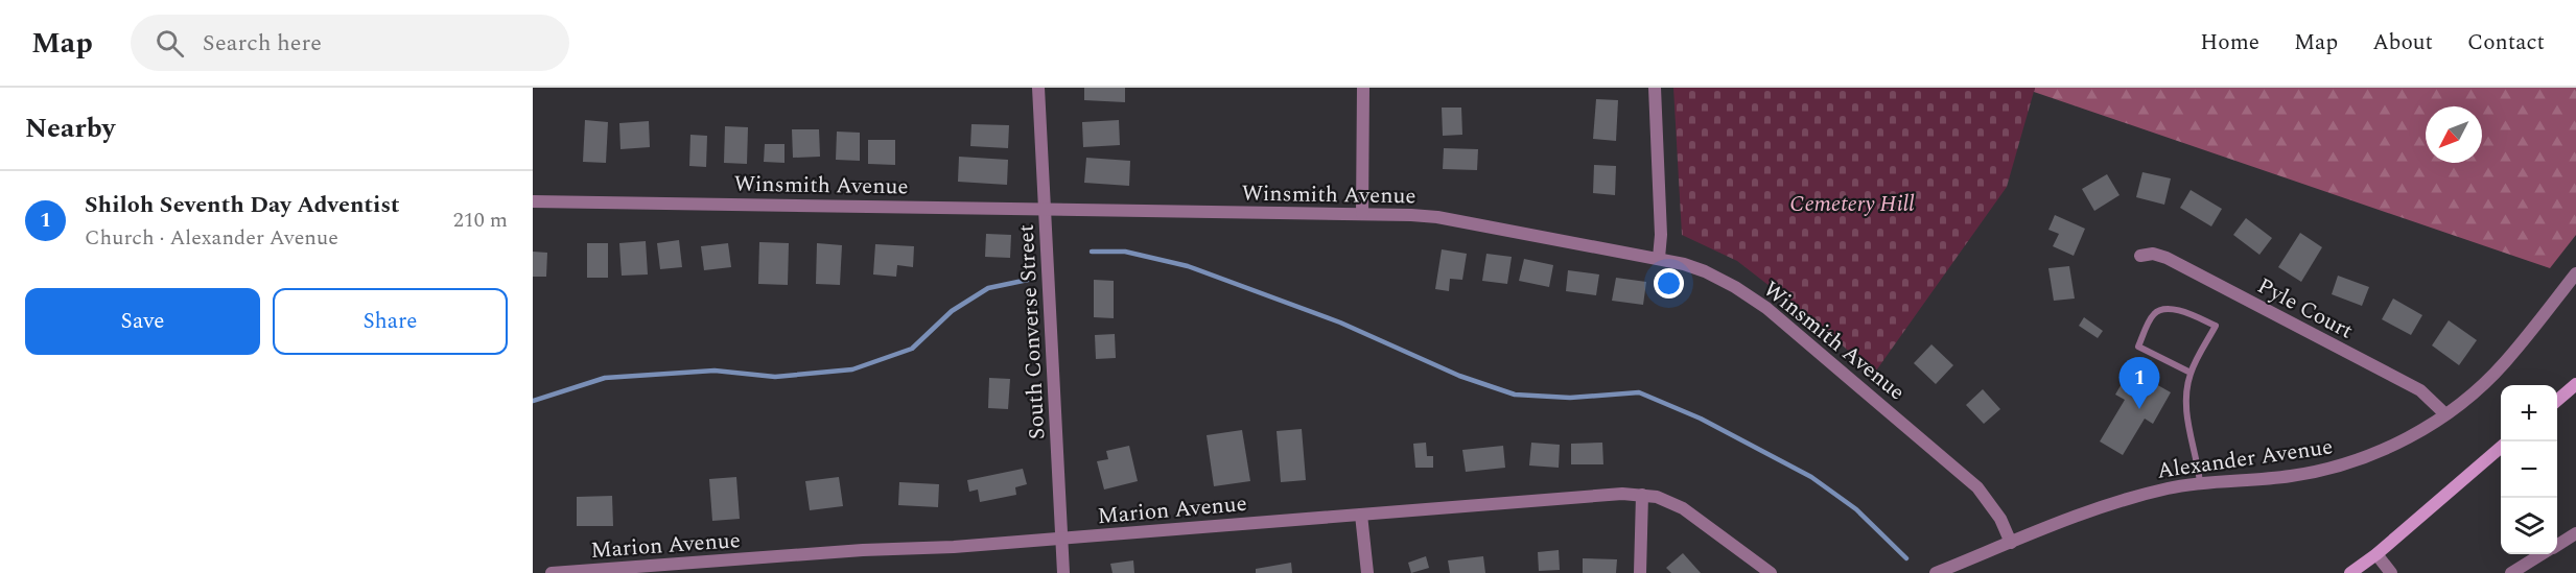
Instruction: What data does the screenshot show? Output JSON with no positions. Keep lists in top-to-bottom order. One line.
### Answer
{"streets":{"street":["Winsmith Avenue","Pyle Court","South Converse Street","Alexander Avenue","Marion Avenue"]},"crossings":[["Winsmith Avenue","South Converse Street"],["Winsmith Avenue","Alexander Avenue"],["Pyle Court","Alexander Avenue"],["South Converse Street","Marion Avenue"]],"parks":["Cemetery Hill"],"north":"bottom left","page":{"header":"Map","search":"Search here","nav":["Home","Map","About","Contact"],"heading":"Nearby","list":[{"mark":"1","name":"Shiloh Seventh Day Adventist","note":"Church · Alexander Avenue","value":"210 m"}],"buttons":["Save","Share"],"pins":"1","map_buttons":["+","−"]}}
